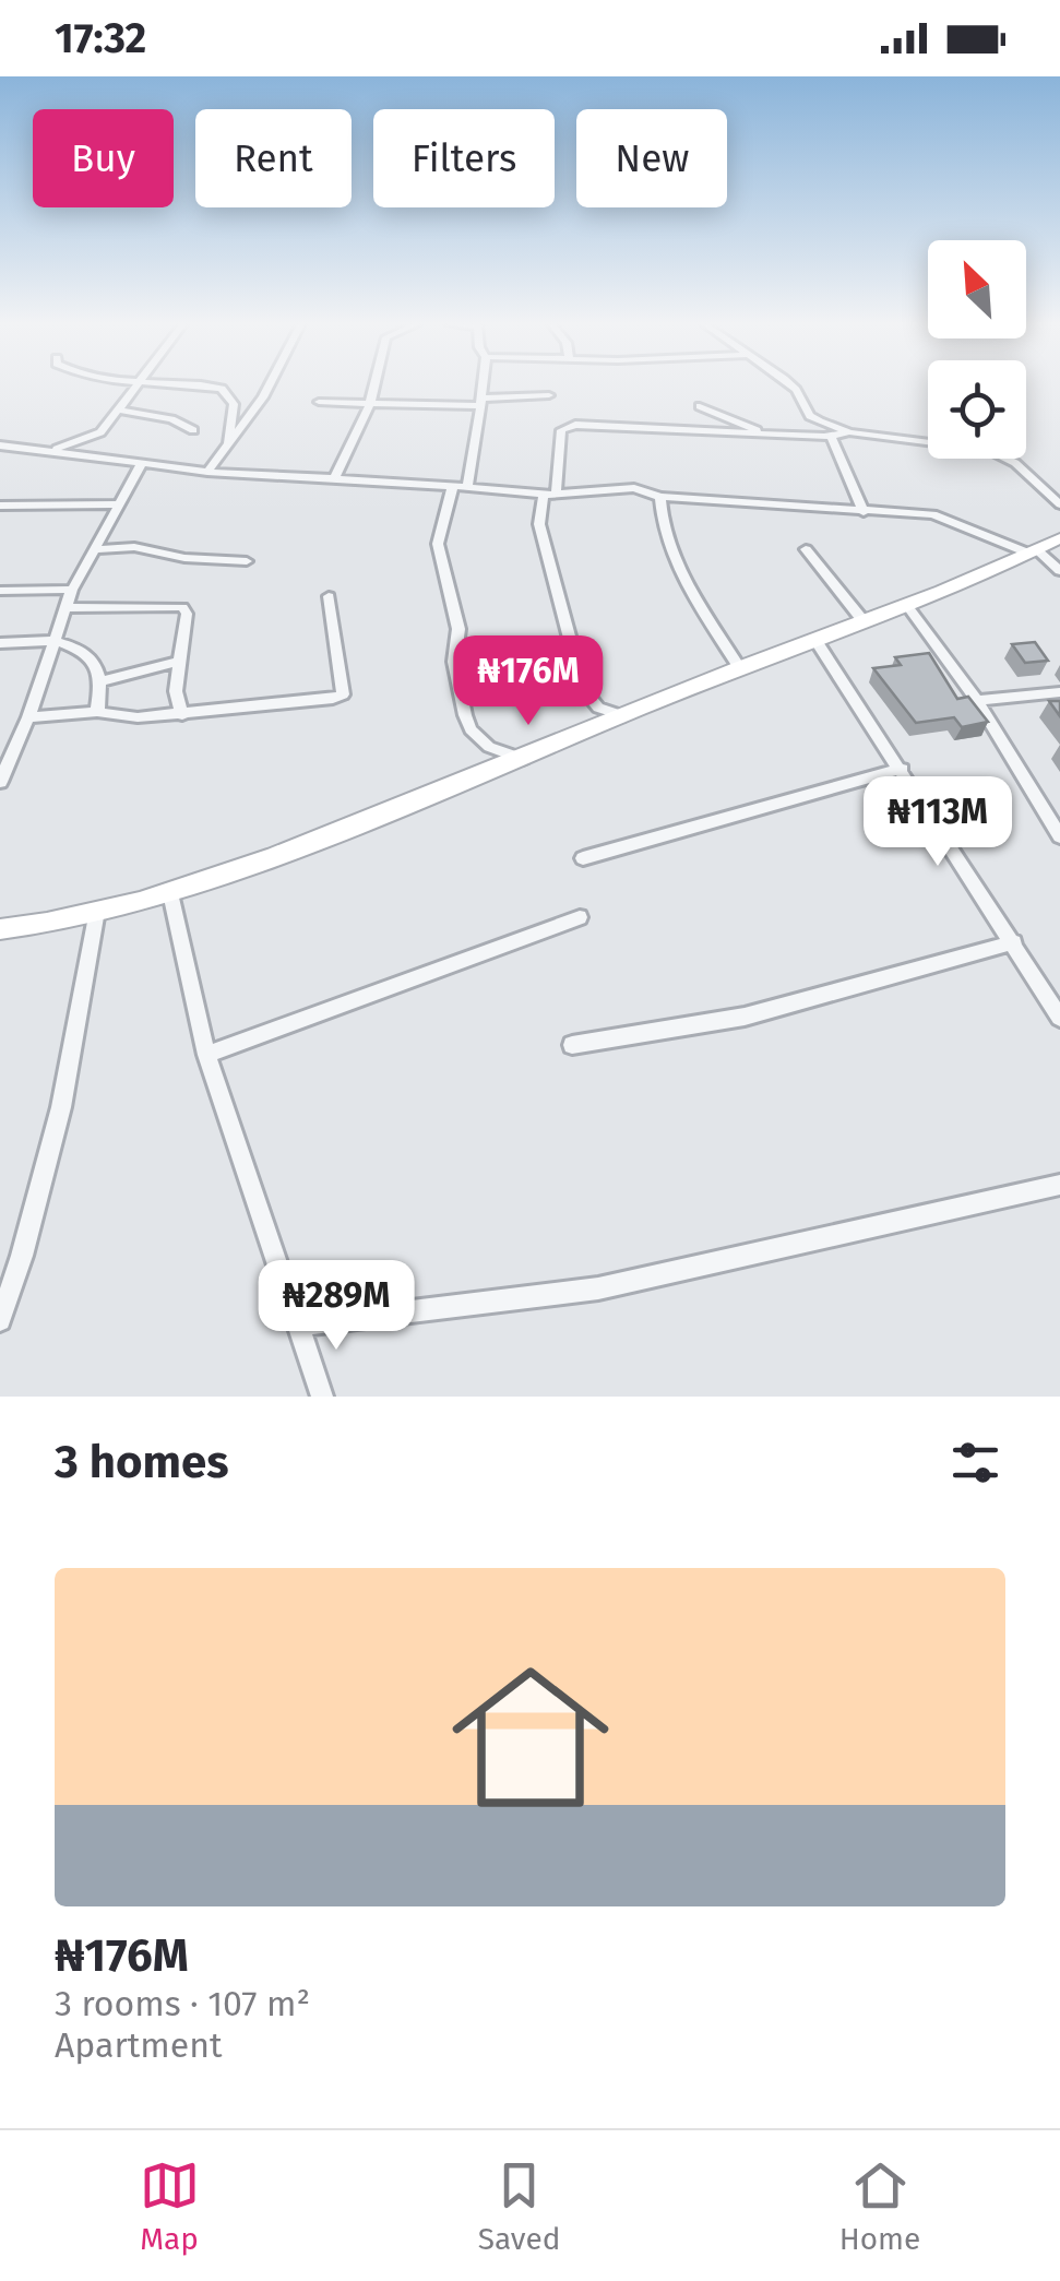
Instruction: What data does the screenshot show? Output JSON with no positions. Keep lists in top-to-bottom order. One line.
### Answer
{"north":"top left","page":{"status":"17:32","chip":["Buy","Rent","Filters","New"],"price":["₦176M","₦113M","₦289M"],"heading":"3 homes","list":[{"name":"₦176M","note":"3 rooms · 107 m² · Apartment"}],"tabs":["Map","Saved","Home"]}}
